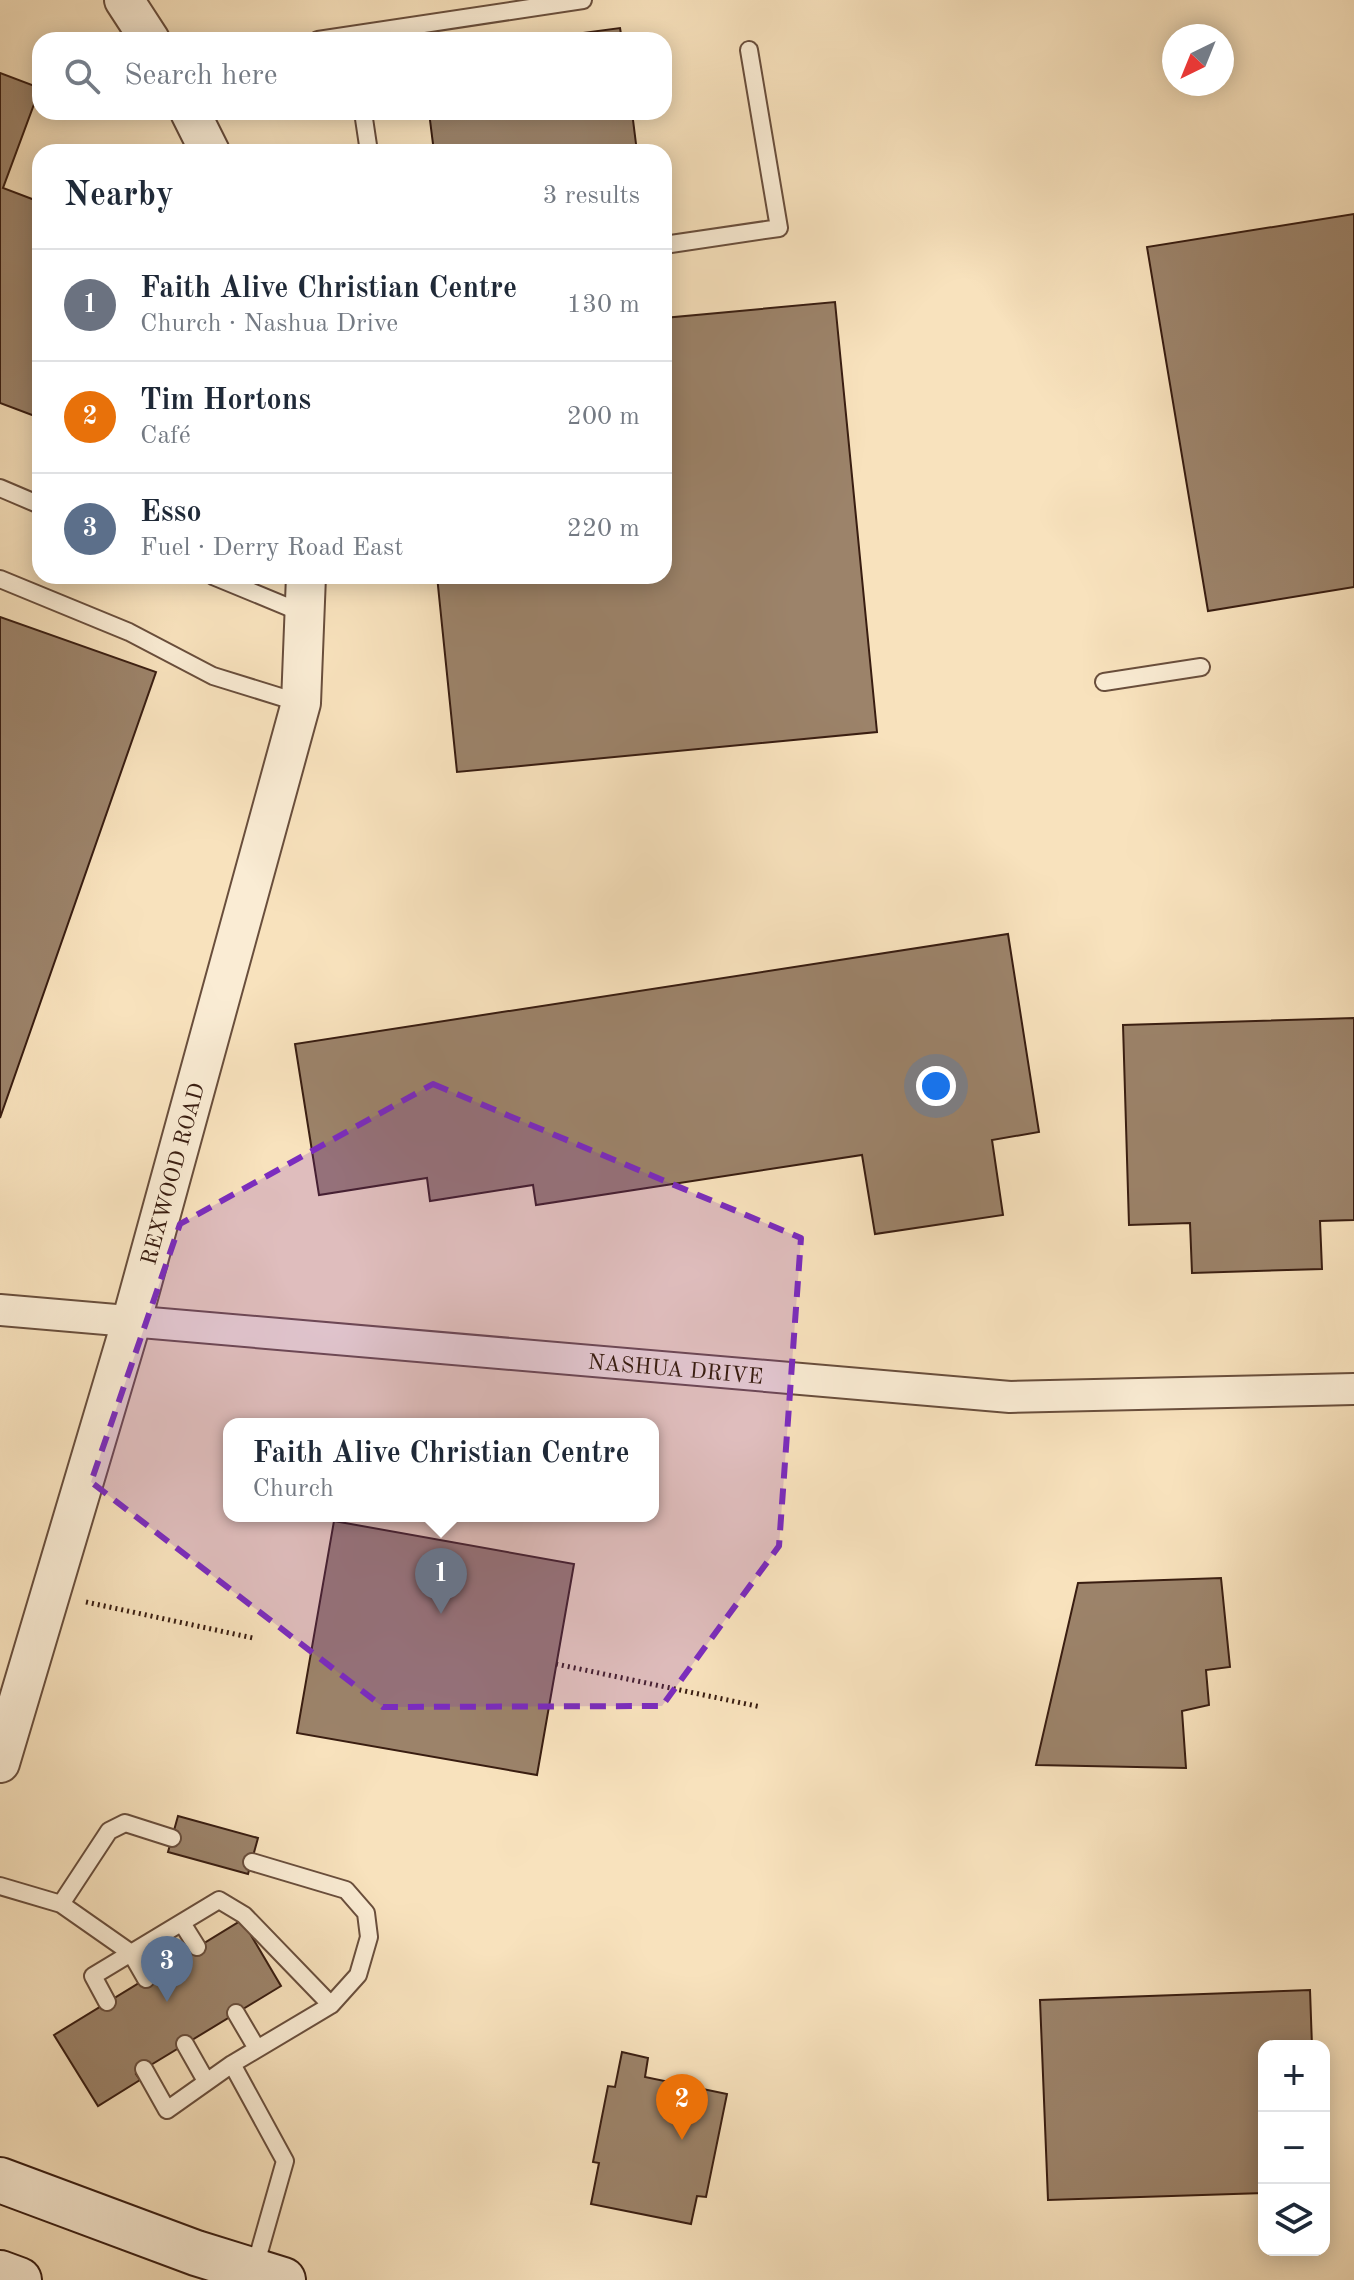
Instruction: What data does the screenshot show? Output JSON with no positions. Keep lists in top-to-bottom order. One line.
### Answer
{"streets":{"street":["REXWOOD ROAD","NASHUA DRIVE"]},"crossings":[["REXWOOD ROAD","NASHUA DRIVE"]],"north":"bottom left","page":{"search":"Search here","heading":["Nearby","3 results"],"list":[{"mark":"1","name":"Faith Alive Christian Centre","note":"Church · Nashua Drive","value":"130 m"},{"mark":"2","name":"Tim Hortons","note":"Café","value":"200 m"},{"mark":"3","name":"Esso","note":"Fuel · Derry Road East","value":"220 m"}],"popup":["Faith Alive Christian Centre","Church"],"pins":["1","3","2"],"map_buttons":["+","−"]}}
